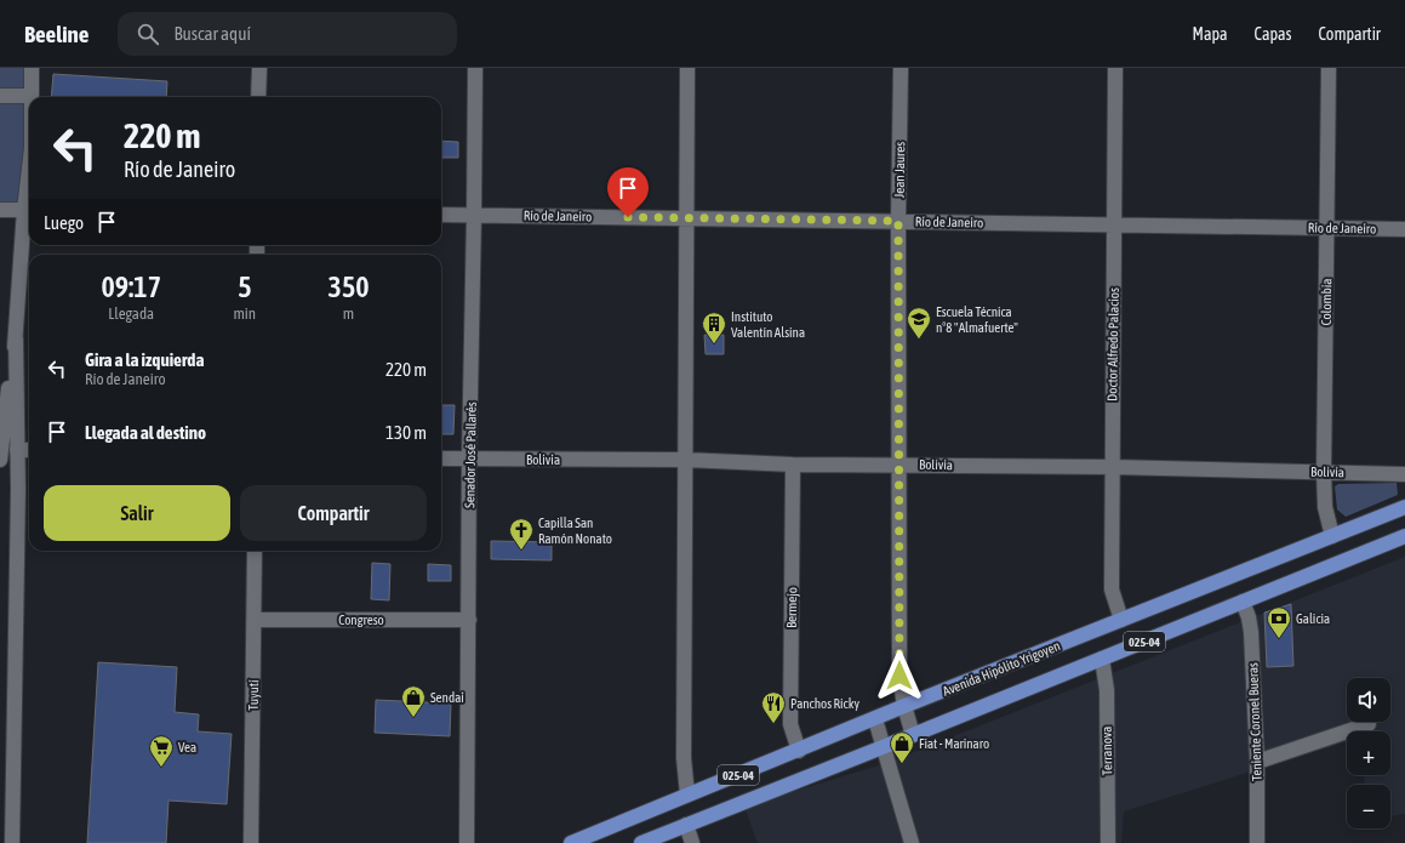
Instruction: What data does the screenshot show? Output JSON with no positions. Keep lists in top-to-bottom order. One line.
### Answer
{"streets":{"main road":["025-04","Avenida Hipólito Yrigoyen"],"street":["Jean Jaures","Río de Janeiro","Colombia","Doctor Alfredo Palacios","Senador José Pallarés","Bolivia","Bermejo","Congreso","Tuyutí","Teniente Coronel Bueras","Terranova"]},"crossings":[["Jean Jaures","Río de Janeiro"],["Jean Jaures","Bolivia"],["Jean Jaures","025-04"],["Jean Jaures","Avenida Hipólito Yrigoyen"],["Río de Janeiro","Colombia"],["Río de Janeiro","Doctor Alfredo Palacios"],["Río de Janeiro","Senador José Pallarés"],["Colombia","Bolivia"],["Colombia","Avenida Hipólito Yrigoyen"],["Doctor Alfredo Palacios","Bolivia"],["Doctor Alfredo Palacios","Avenida Hipólito Yrigoyen"],["Senador José Pallarés","Bolivia"],["Senador José Pallarés","Congreso"],["Bolivia","Bermejo"],["Bermejo","Avenida Hipólito Yrigoyen"],["Congreso","Tuyutí"],["025-04","Teniente Coronel Bueras"],["025-04","Terranova"]],"places":{"school or university":["Escuela Técnica n°8 \"Almafuerte\""],"building":["Instituto Valentín Alsina"],"church":["Capilla San Ramón Nonato"],"bank":["Galicia"],"shop":["Sendai","Fiat - Marinaro"],"restaurant":["Panchos Ricky"],"supermarket":["Vea"]},"page":{"header":"Beeline","search":"Buscar aquí","nav":["Mapa","Capas","Compartir"],"turn":["220 m","Río de Janeiro"],"then":"Luego","eta":["09:17","Llegada","5","min","350","m"],"list":[{"name":"Gira a la izquierda","note":"Río de Janeiro","value":"220 m"},{"name":"Llegada al destino","value":"130 m"}],"buttons":["Salir","Compartir"],"map_buttons":["+","−"]}}
